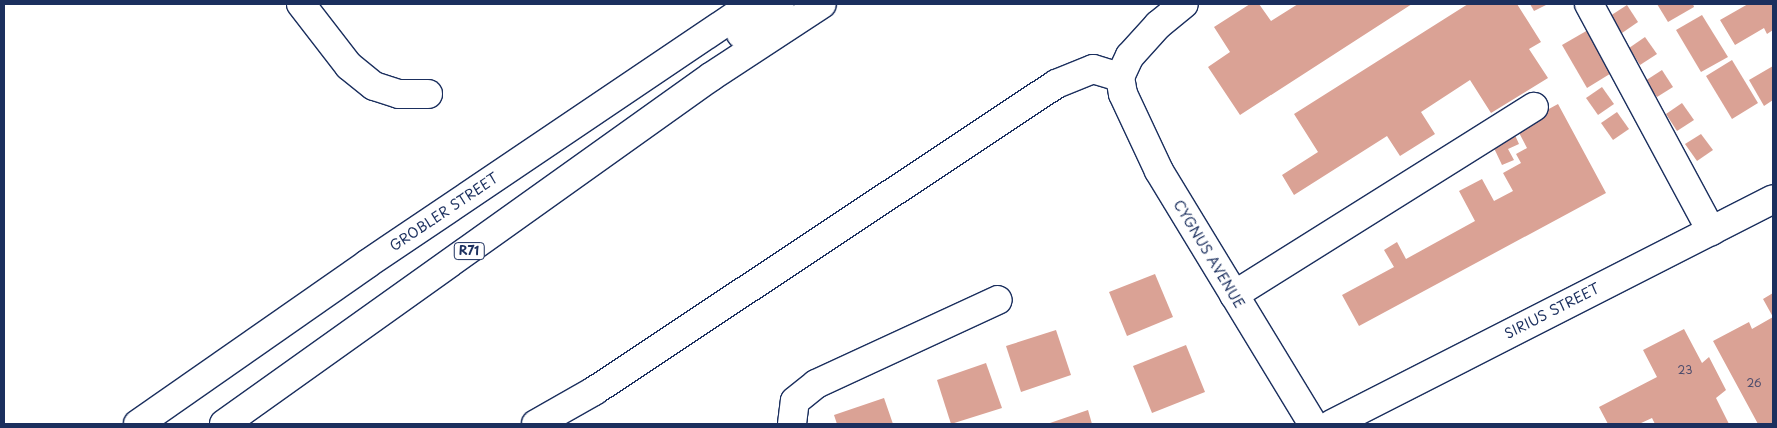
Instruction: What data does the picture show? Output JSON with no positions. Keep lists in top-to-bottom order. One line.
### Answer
{"streets":{"main road":["GROBLER STREET","R71","CYGNUS AVENUE","SIRIUS STREET"]},"house_numbers":["23","26"]}
